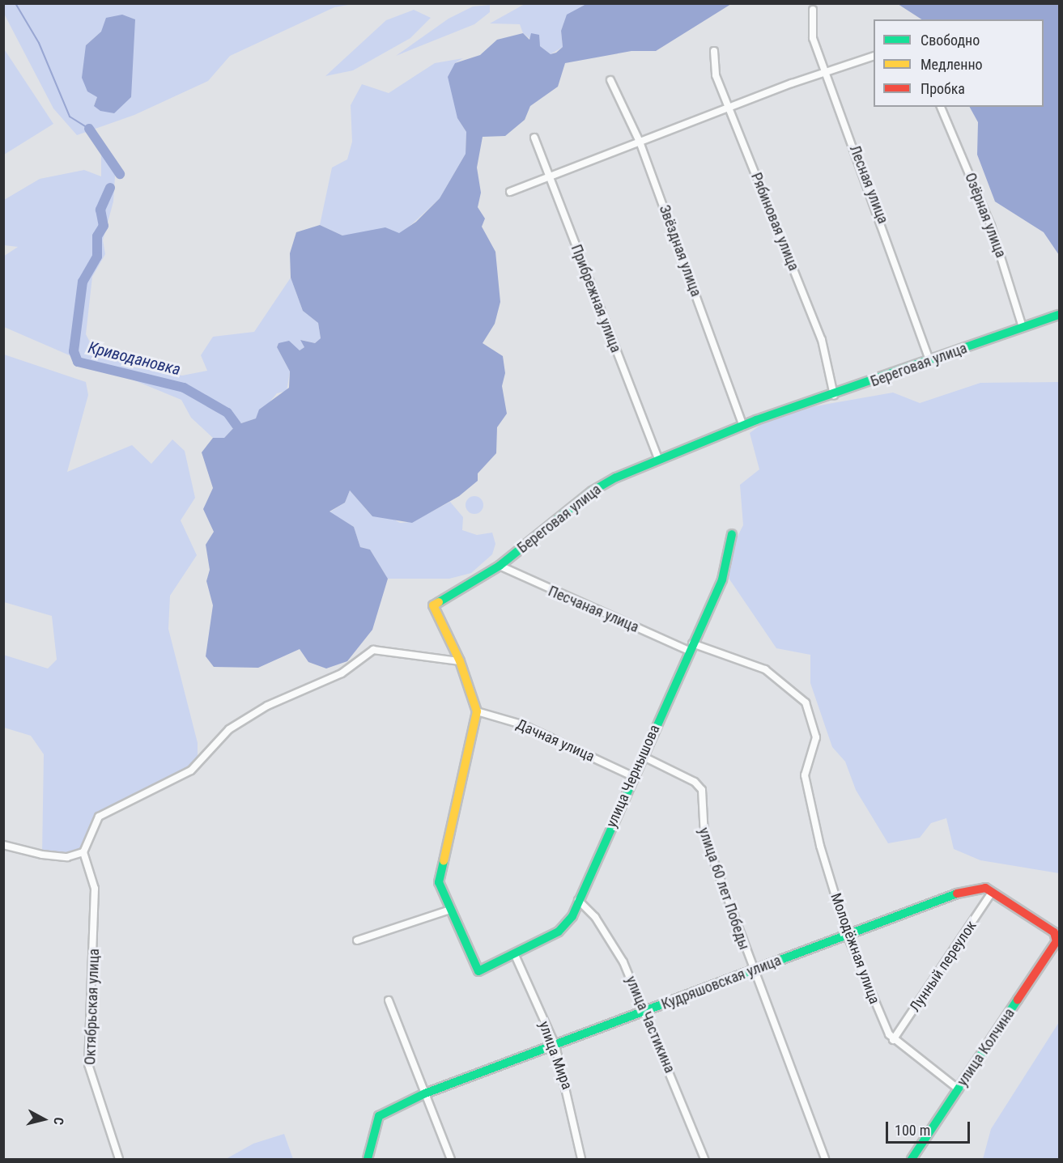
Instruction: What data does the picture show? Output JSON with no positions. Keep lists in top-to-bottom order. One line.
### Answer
{"streets":{"street":["Лесная улица","Озёрная улица","Рябиновая улица","Звёздная улица","Прибрежная улица","Береговая улица","Песчаная улица","Дачная улица","улица Чернышова","улица 60 лет Победы","Молодёжная улица","Лунный переулок","Кудряшовская улица","Октябрьская улица","улица Частикина","улица Колчина","улица Мира"]},"crossings":[["Лесная улица","Береговая улица"],["Озёрная улица","Береговая улица"],["Рябиновая улица","Береговая улица"],["Звёздная улица","Береговая улица"],["Прибрежная улица","Береговая улица"],["Береговая улица","Песчаная улица"],["Береговая улица","Дачная улица"],["Песчаная улица","улица Чернышова"],["Песчаная улица","Молодёжная улица"],["Дачная улица","улица Чернышова"],["улица Чернышова","улица 60 лет Победы"],["улица Чернышова","улица Частикина"],["улица Чернышова","улица Мира"],["улица 60 лет Победы","Кудряшовская улица"],["Молодёжная улица","Лунный переулок"],["Молодёжная улица","Кудряшовская улица"],["Молодёжная улица","улица Колчина"],["Лунный переулок","Кудряшовская улица"],["Кудряшовская улица","улица Частикина"],["Кудряшовская улица","улица Колчина"],["Кудряшовская улица","улица Мира"]],"water":["Криводановка"],"legend":["Свободно","Медленно","Пробка"],"scale_bar":"100 m","north":"right"}
